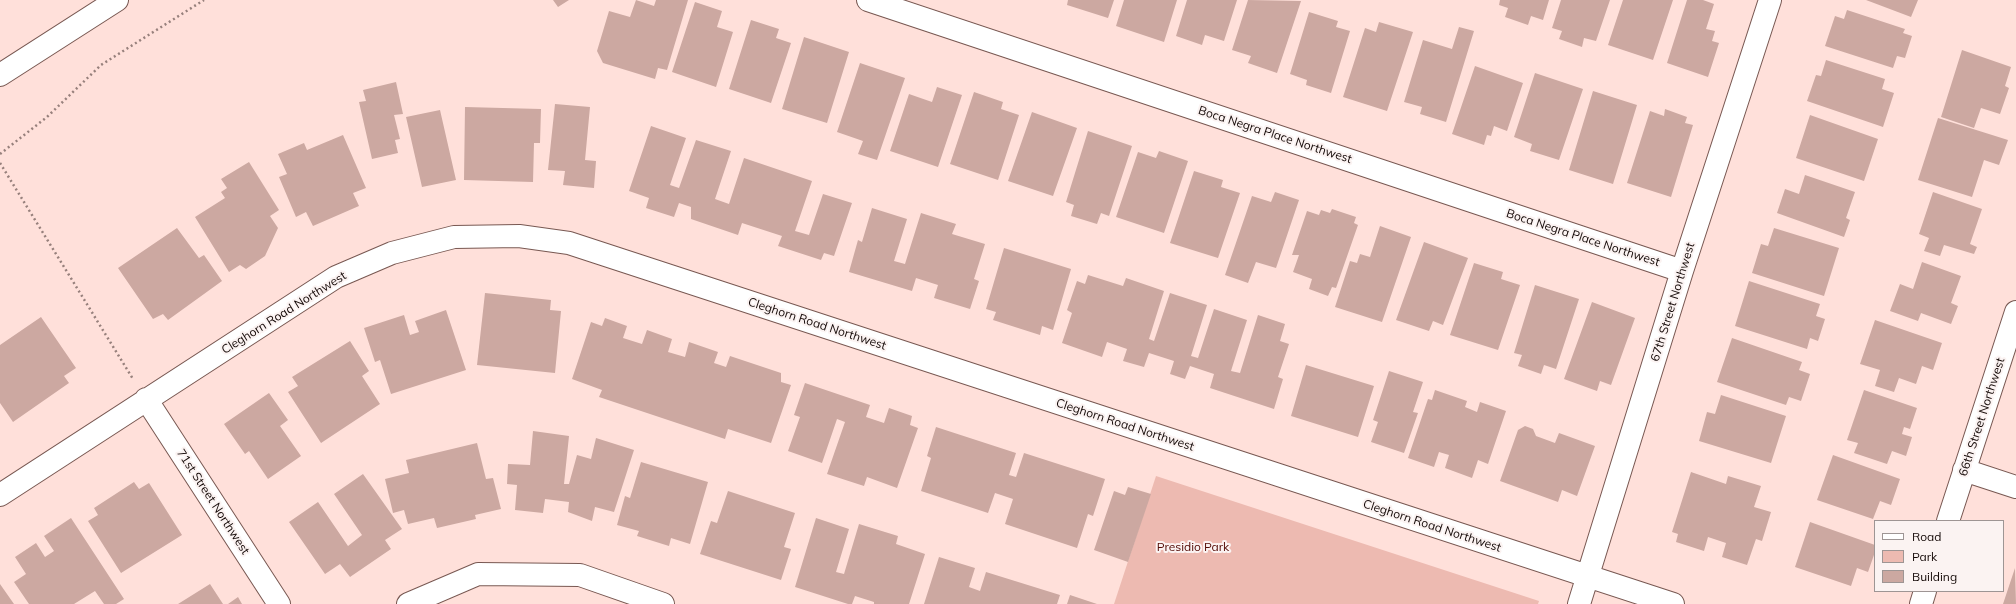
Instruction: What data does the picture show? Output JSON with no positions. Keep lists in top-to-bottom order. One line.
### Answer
{"streets":{"street":["Boca Negra Place Northwest","67th Street Northwest","Cleghorn Road Northwest","66th Street Northwest","71st Street Northwest"]},"crossings":[["Boca Negra Place Northwest","67th Street Northwest"],["67th Street Northwest","Cleghorn Road Northwest"],["Cleghorn Road Northwest","71st Street Northwest"]],"parks":["Presidio Park"],"legend":["Road","Park","Building"]}
